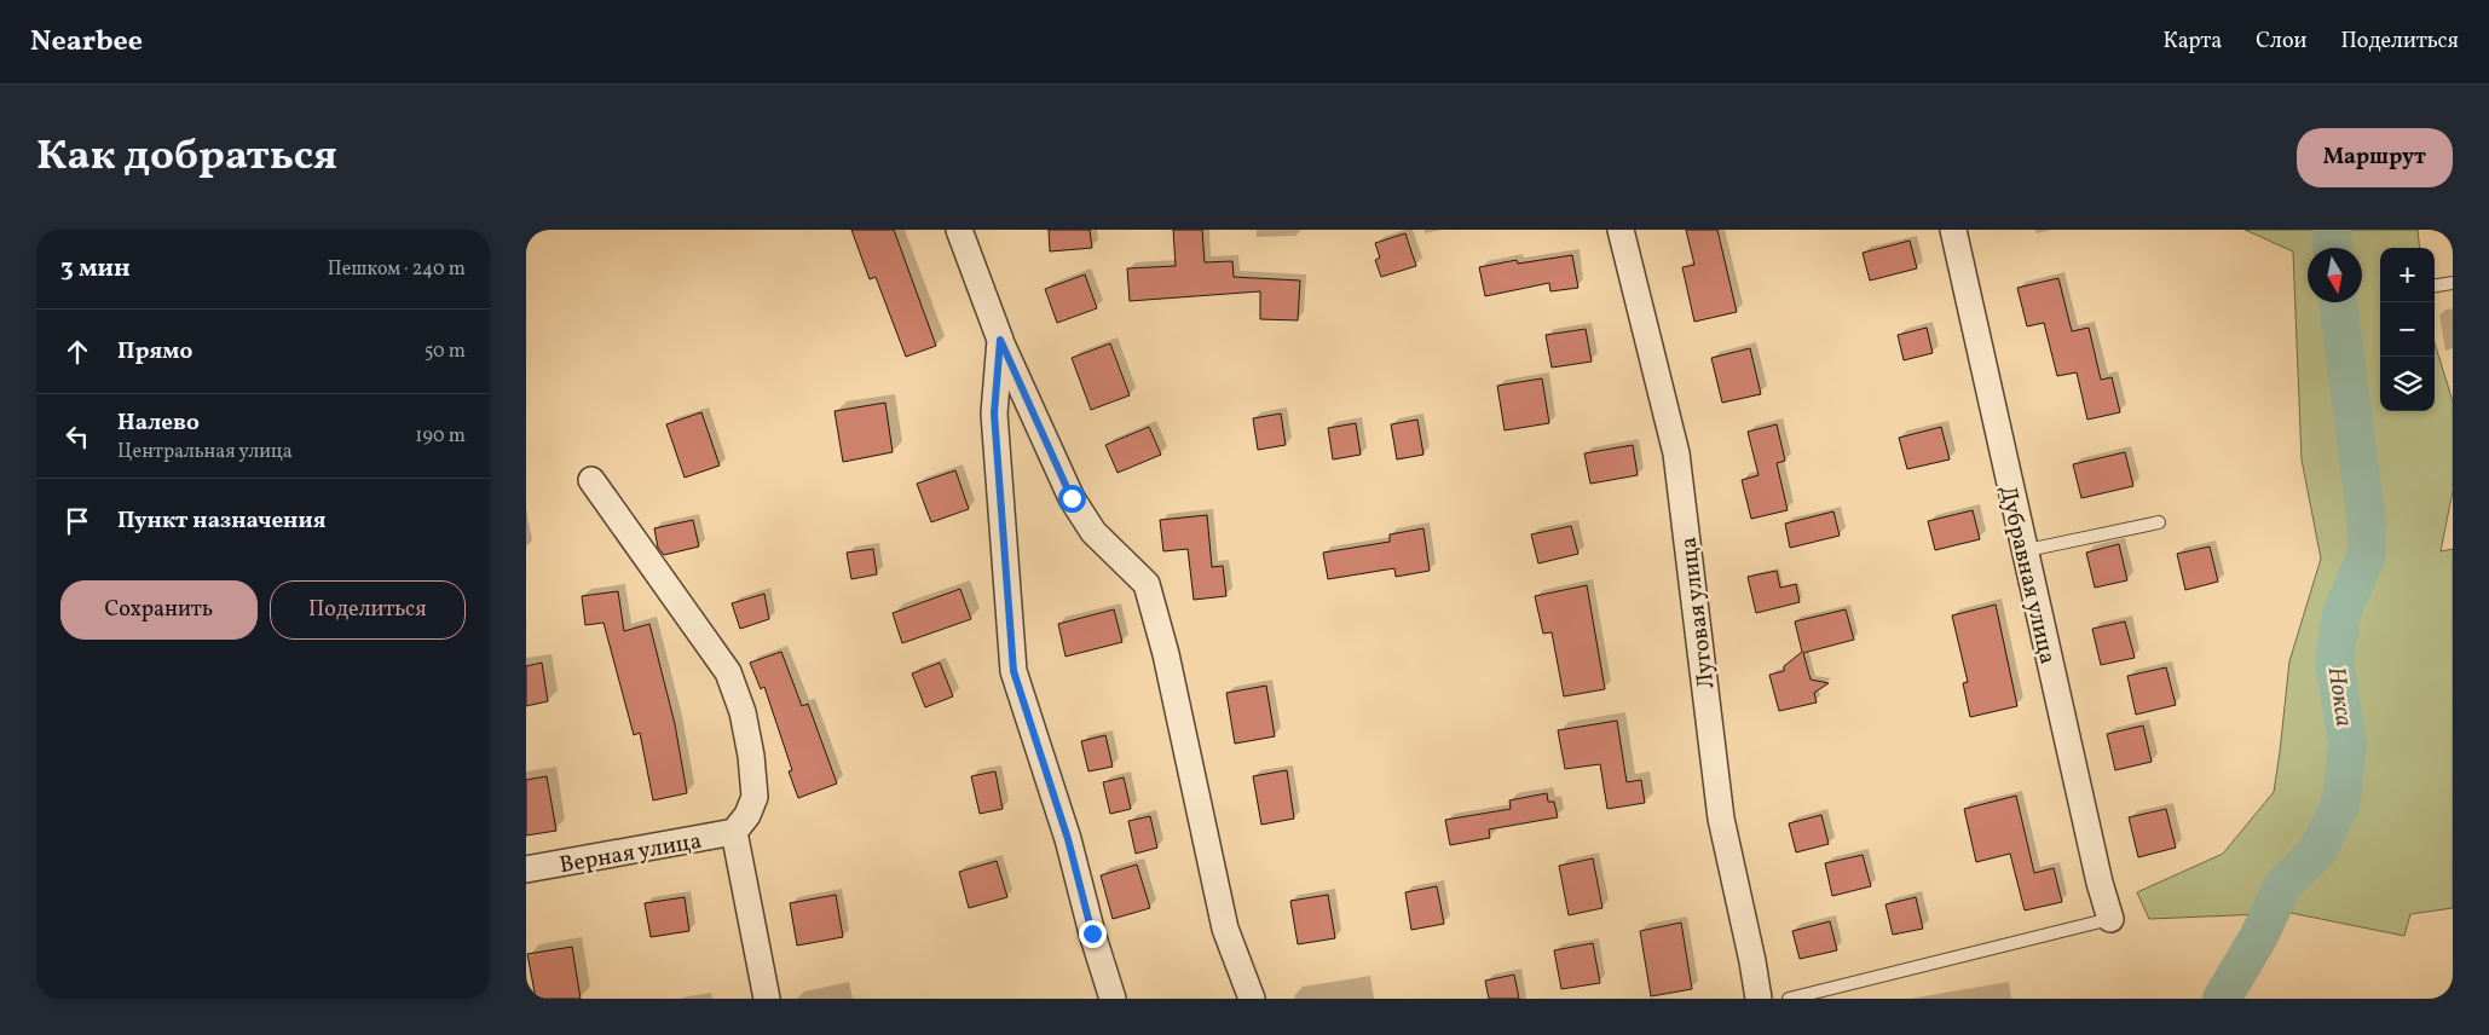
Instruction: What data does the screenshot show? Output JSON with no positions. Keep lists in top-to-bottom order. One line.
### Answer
{"streets":{"street":["Дубравная улица","Луговая улица","Верная улица"]},"water":["Нокса"],"north":"bottom","page":{"header":"Nearbee","nav":["Карта","Слои","Поделиться"],"title":"Как добраться","buttons":["Маршрут",["Сохранить","Поделиться"]],"heading":["3 мин","Пешком · 240 m"],"map_buttons":["+","−"],"list":[["Прямо","50 m"],["Налево","Центральная улица","190 m"],"Пункт назначения"]}}
